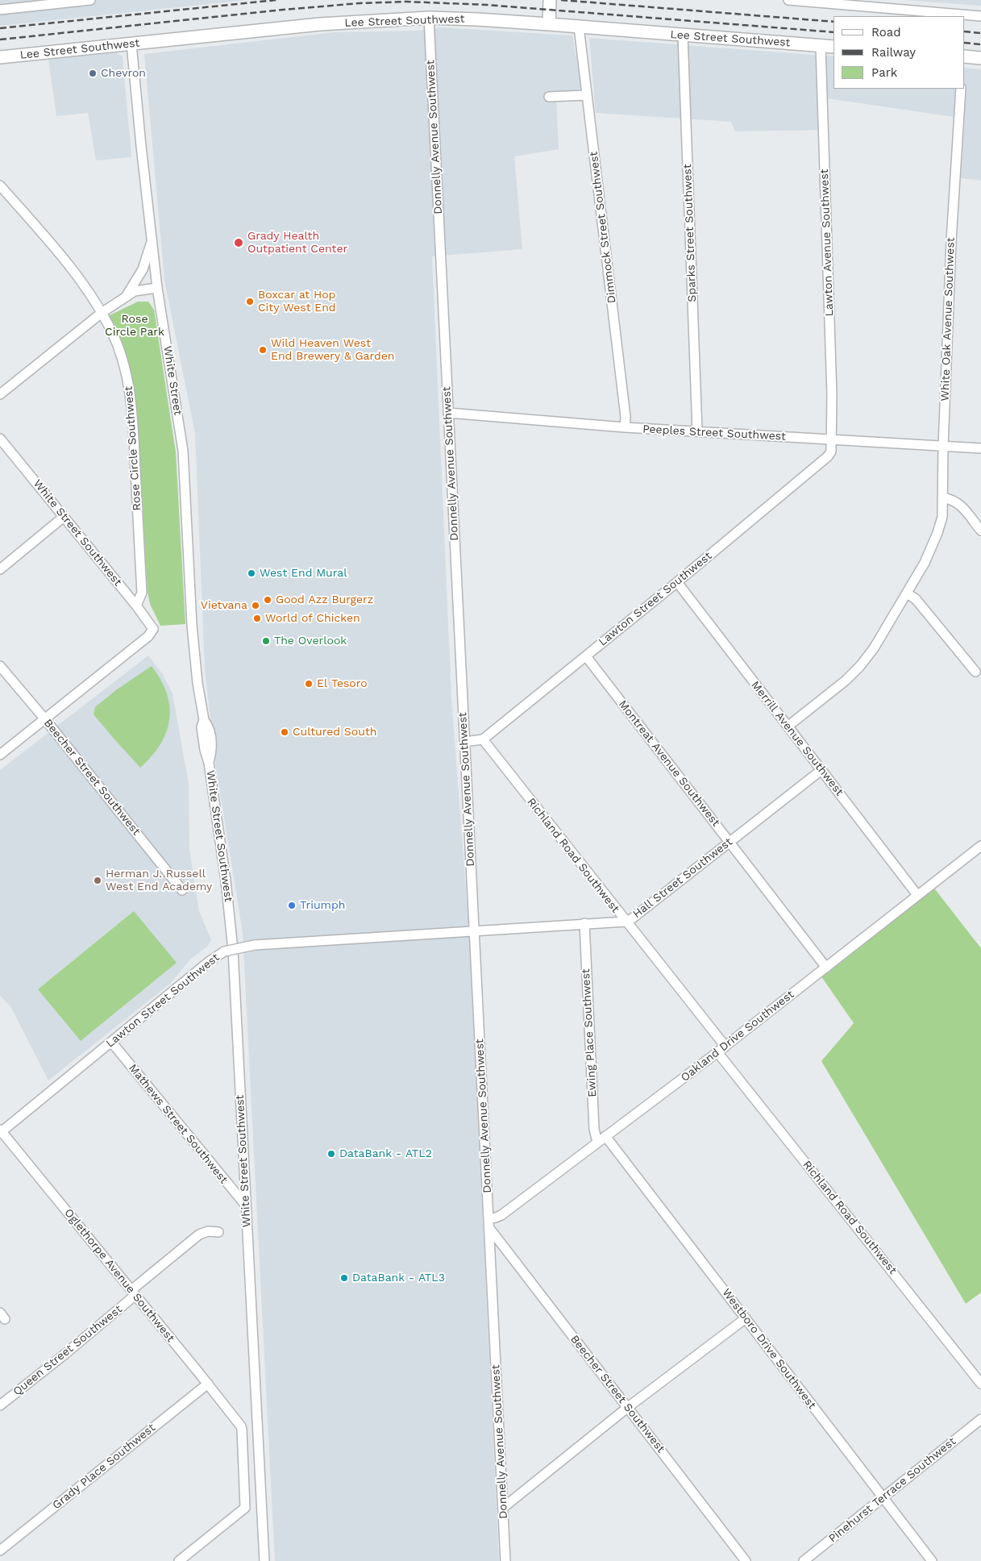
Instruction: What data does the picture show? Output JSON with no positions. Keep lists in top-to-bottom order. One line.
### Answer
{"streets":{"main road":["Lee Street Southwest"],"street":["Donnelly Avenue Southwest","Dimmock Street Southwest","Sparks Street Southwest","Lawton Avenue Southwest","White Oak Avenue Southwest","White Street","Peeples Street Southwest","Rose Circle Southwest","White Street Southwest","Lawton Street Southwest","Merrill Avenue Southwest","Montreat Avenue Southwest","Beecher Street Southwest","Richland Road Southwest","Hall Street Southwest","Ewing Place Southwest","Oakland Drive Southwest","Mathews Street Southwest","Oglethorpe Avenue Southwest","Westboro Drive Southwest","Queen Street Southwest","Grady Place Southwest","Pinehurst Terrace Southwest"]},"crossings":[["Lee Street Southwest","Donnelly Avenue Southwest"],["Lee Street Southwest","Dimmock Street Southwest"],["Lee Street Southwest","Sparks Street Southwest"],["Lee Street Southwest","Lawton Avenue Southwest"],["Lee Street Southwest","White Street"],["Donnelly Avenue Southwest","Peeples Street Southwest"],["Donnelly Avenue Southwest","Lawton Street Southwest"],["Donnelly Avenue Southwest","Beecher Street Southwest"],["Donnelly Avenue Southwest","Hall Street Southwest"],["Donnelly Avenue Southwest","Oakland Drive Southwest"],["Dimmock Street Southwest","Peeples Street Southwest"],["Sparks Street Southwest","Peeples Street Southwest"],["Lawton Avenue Southwest","Peeples Street Southwest"],["Lawton Avenue Southwest","Lawton Street Southwest"],["White Oak Avenue Southwest","Peeples Street Southwest"],["White Oak Avenue Southwest","Merrill Avenue Southwest"],["White Street","White Street Southwest"],["Peeples Street Southwest","Lawton Street Southwest"],["Rose Circle Southwest","White Street Southwest"],["White Street Southwest","Beecher Street Southwest"],["White Street Southwest","Mathews Street Southwest"],["Lawton Street Southwest","Merrill Avenue Southwest"],["Lawton Street Southwest","Montreat Avenue Southwest"],["Lawton Street Southwest","Richland Road Southwest"],["Lawton Street Southwest","Hall Street Southwest"],["Lawton Street Southwest","Mathews Street Southwest"],["Lawton Street Southwest","Oglethorpe Avenue Southwest"],["Merrill Avenue Southwest","Hall Street Southwest"],["Merrill Avenue Southwest","Oakland Drive Southwest"],["Montreat Avenue Southwest","Hall Street Southwest"],["Montreat Avenue Southwest","Oakland Drive Southwest"],["Beecher Street Southwest","Oakland Drive Southwest"],["Richland Road Southwest","Hall Street Southwest"],["Richland Road Southwest","Oakland Drive Southwest"],["Hall Street Southwest","Ewing Place Southwest"],["Ewing Place Southwest","Oakland Drive Southwest"],["Oakland Drive Southwest","Westboro Drive Southwest"],["Oglethorpe Avenue Southwest","Queen Street Southwest"],["Oglethorpe Avenue Southwest","Grady Place Southwest"],["Westboro Drive Southwest","Pinehurst Terrace Southwest"]],"parks":["Rose Circle Park"],"places":["Chevron","Grady Health Outpatient Center","Boxcar at Hop City West End","Wild Heaven West End Brewery & Garden","West End Mural","Good Azz Burgerz","Vietvana","World of Chicken","The Overlook","El Tesoro","Cultured South","Herman J. Russell West End Academy","Triumph","DataBank - ATL2","DataBank - ATL3"],"legend":["Road","Railway","Park"]}
